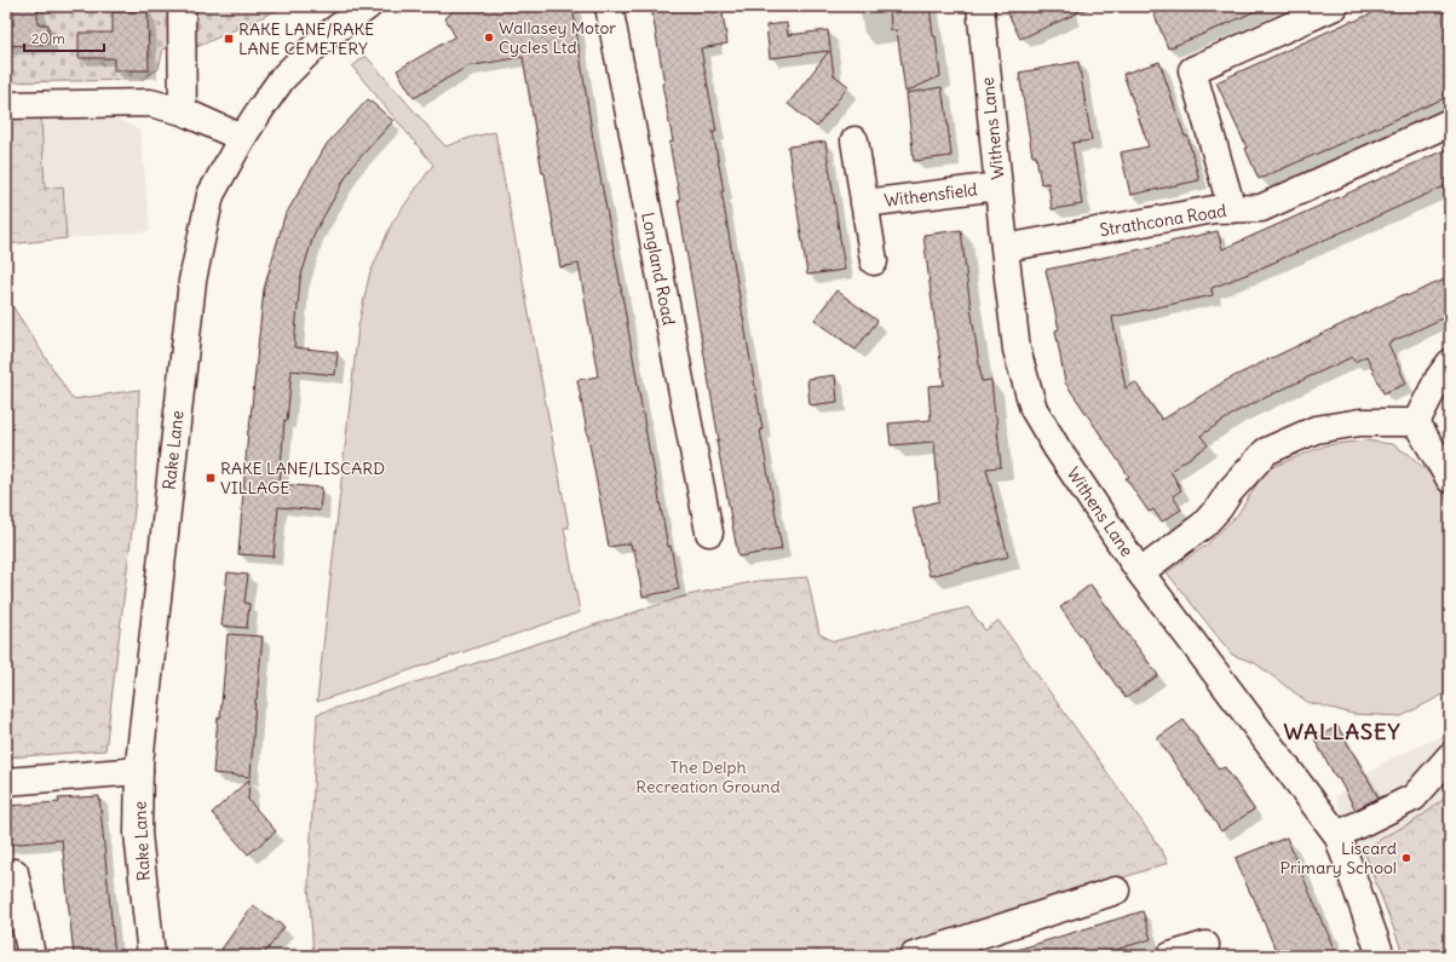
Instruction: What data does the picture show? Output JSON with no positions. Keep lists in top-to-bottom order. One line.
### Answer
{"streets":{"street":["Withens Lane","Withensfield","Strathcona Road","Longland Road","Rake Lane"]},"crossings":[["Withens Lane","Withensfield"],["Withens Lane","Strathcona Road"]],"districts":["WALLASEY"],"parks":["The Delph Recreation Ground"],"places":{"other":["Wallasey Motor Cycles Ltd","Liscard Primary School"],"transit":["RAKE LANE/RAKE LANE CEMETERY","RAKE LANE/LISCARD VILLAGE"]},"scale_bar":"20 m"}
